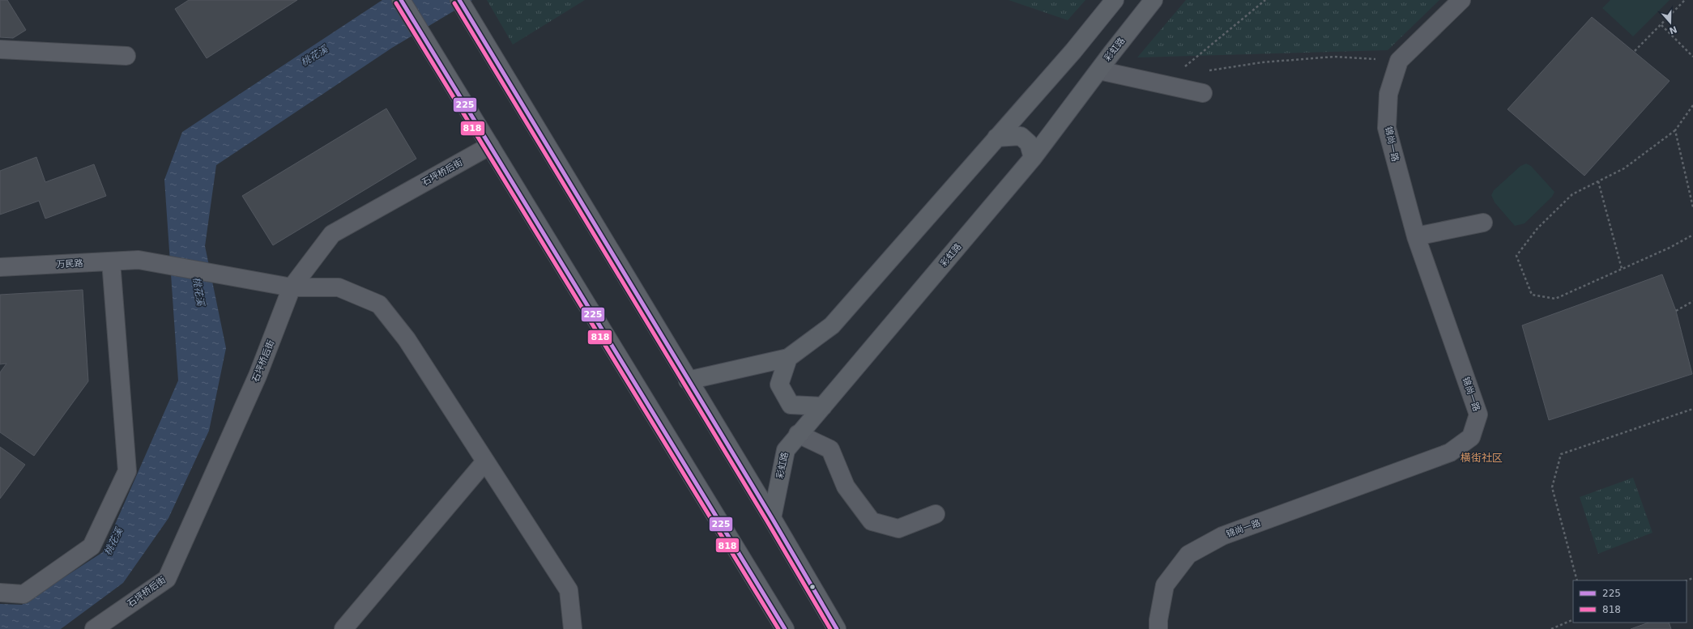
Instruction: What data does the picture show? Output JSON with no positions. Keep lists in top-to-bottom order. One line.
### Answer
{"streets":{"main road":["彩虹路"],"street":["锦尚一路","石坪桥后街","万民路"]},"crossings":[["石坪桥后街","万民路"]],"districts":["横街社区"],"water":["桃花溪"],"lines":["transit line 225","transit line 818"],"legend":["225","818"],"north":"bottom"}
